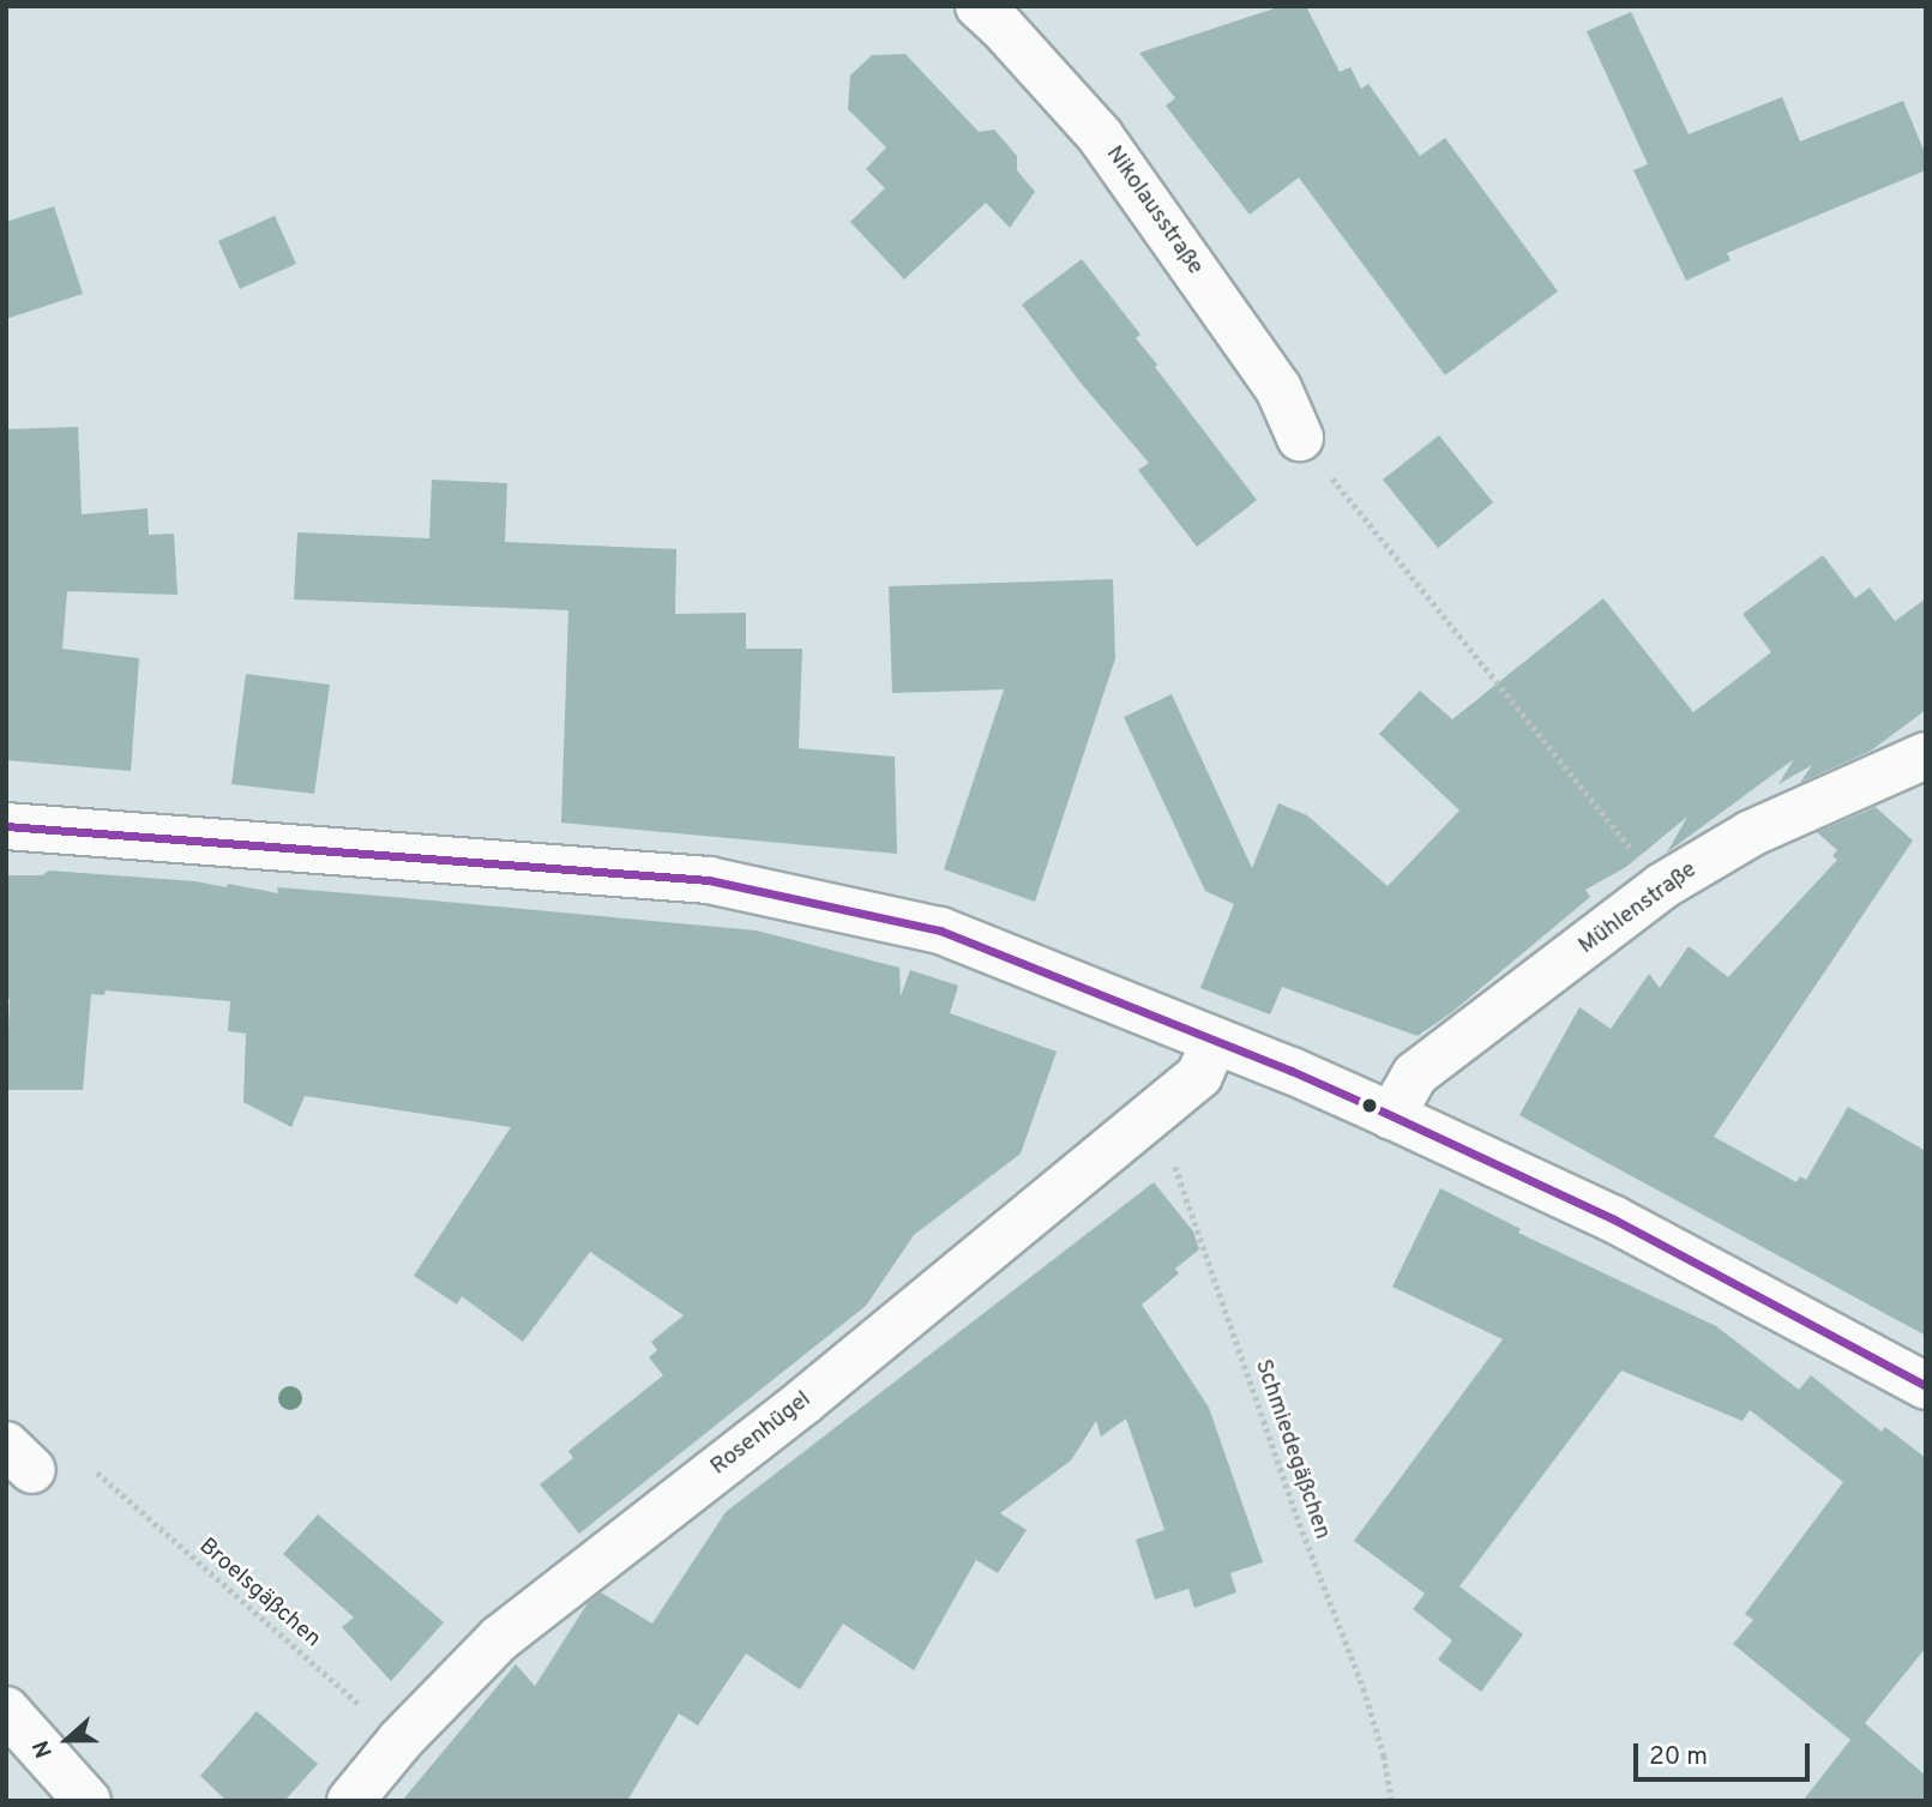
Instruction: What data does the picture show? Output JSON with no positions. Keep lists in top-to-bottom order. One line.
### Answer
{"streets":{"street":["Nikolausstraße","Mühlenstraße","Rosenhügel"],"path":["Schmiedegäßchen","Broelsgäßchen"]},"crossings":[["Rosenhügel","Schmiedegäßchen"],["Rosenhügel","Broelsgäßchen"]],"scale_bar":"20 m","north":"left"}
